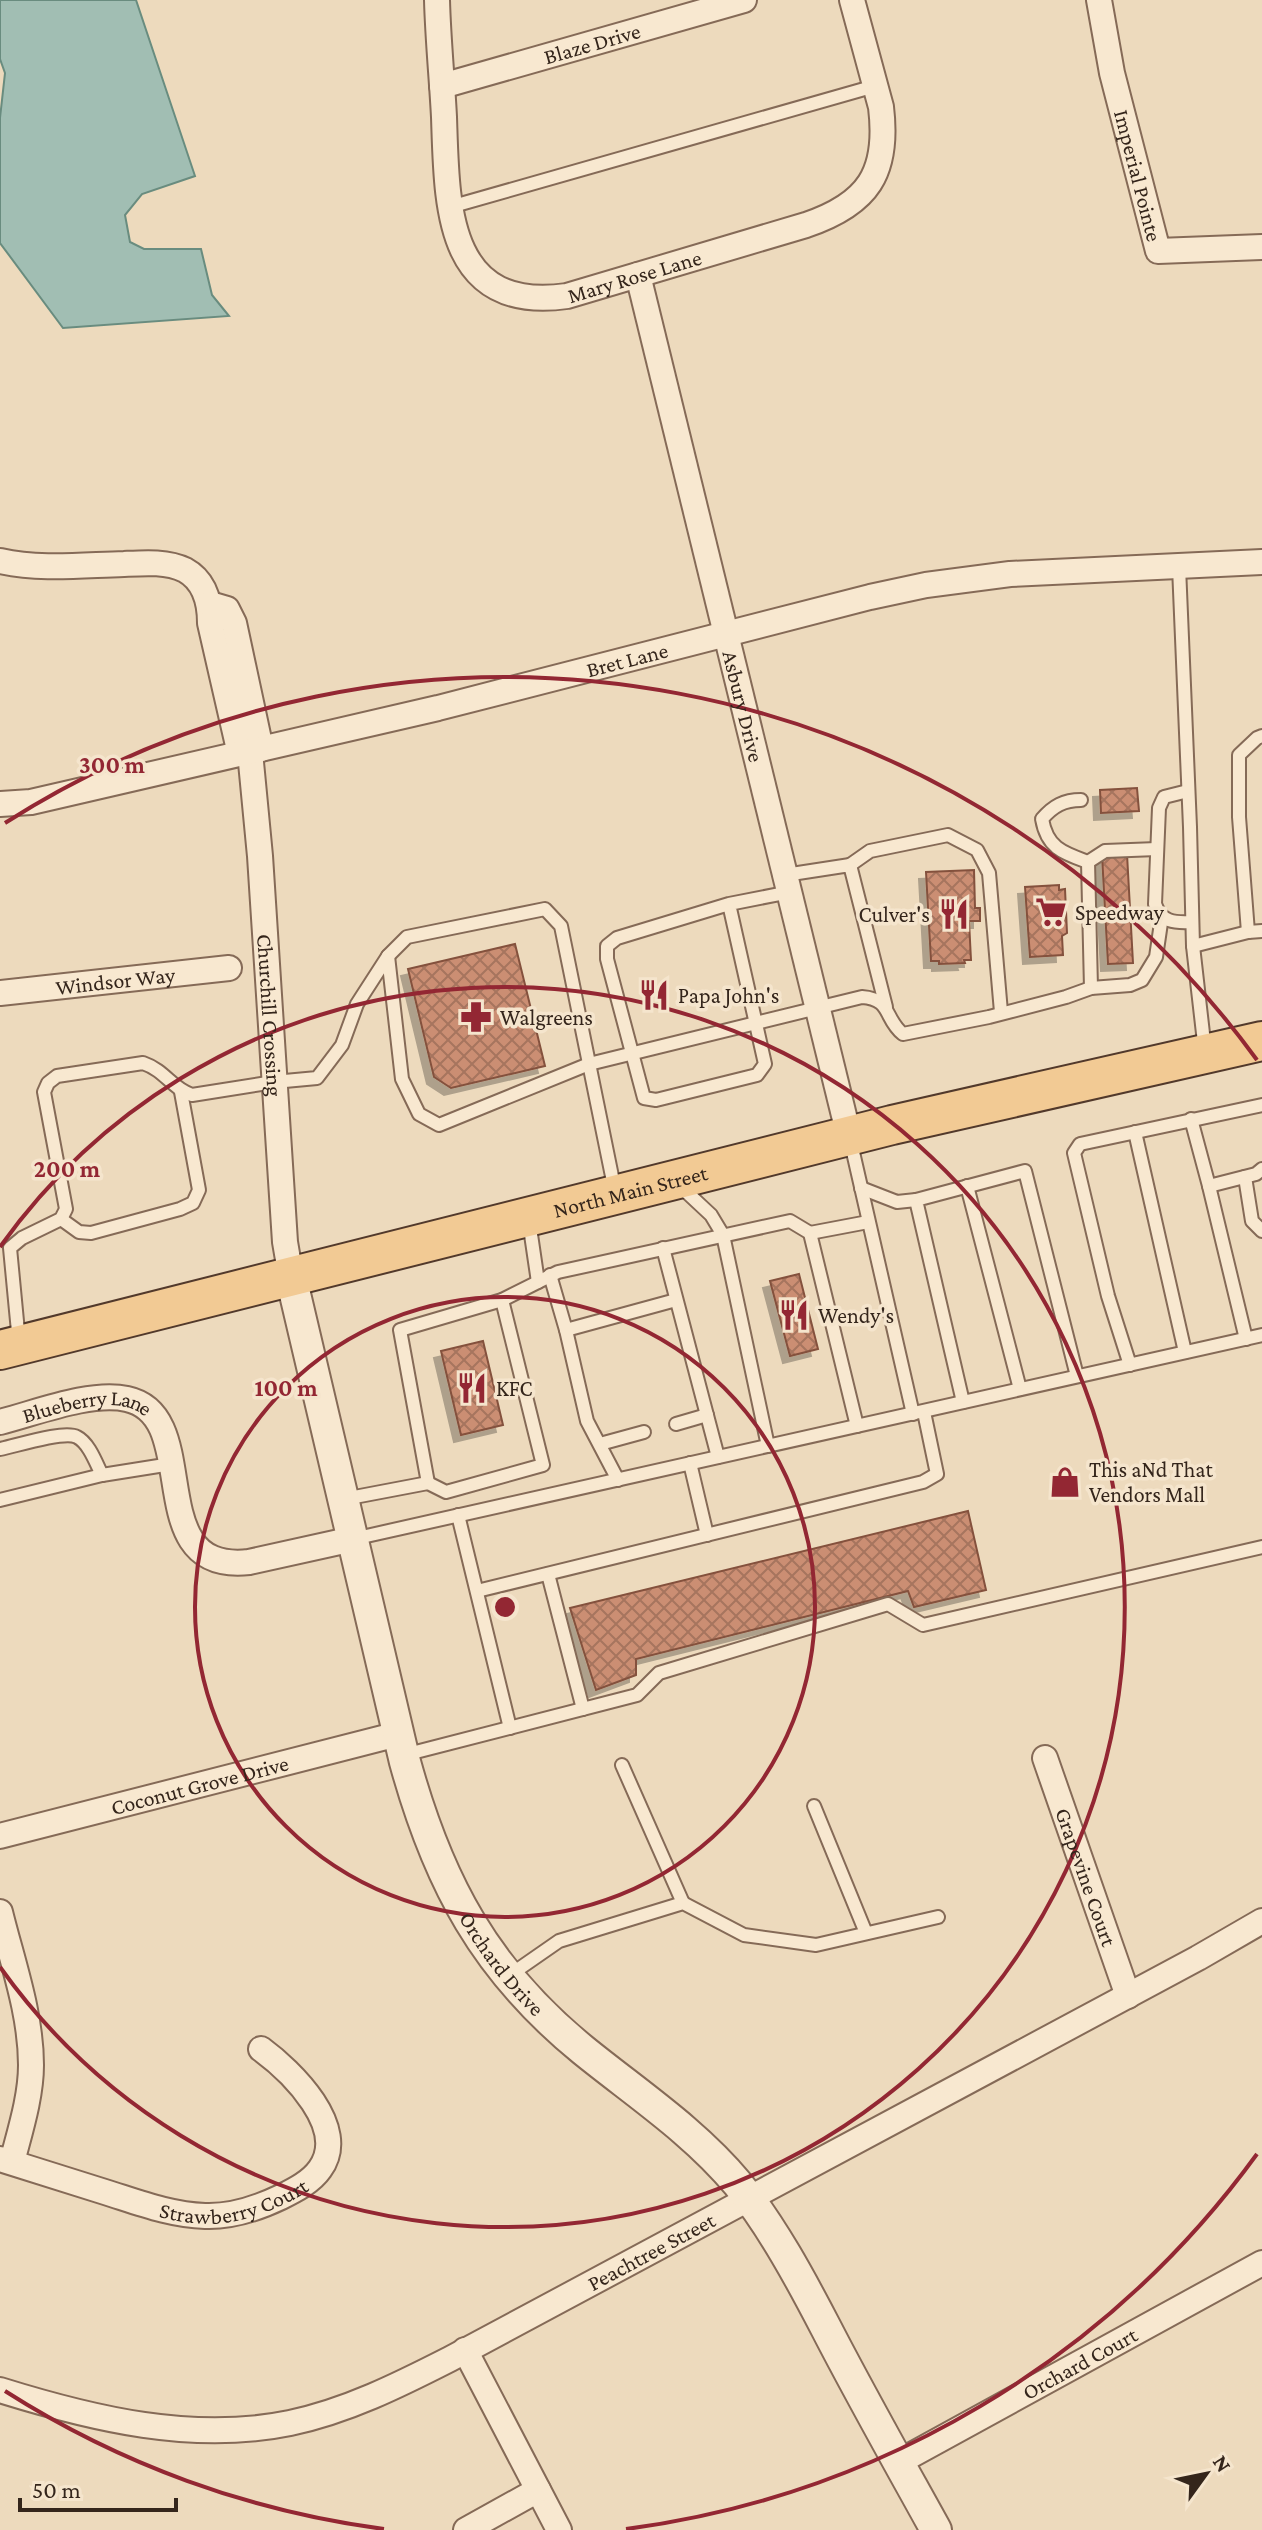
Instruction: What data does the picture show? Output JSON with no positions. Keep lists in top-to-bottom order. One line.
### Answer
{"streets":{"main road":["North Main Street"],"street":["Blaze Drive","Imperial Pointe","Mary Rose Lane","Bret Lane","Asbury Drive","Windsor Way","Churchill Crossing","Blueberry Lane","Coconut Grove Drive","Grapevine Court","Orchard Drive","Strawberry Court","Peachtree Street","Orchard Court"]},"crossings":[["Blaze Drive","Mary Rose Lane"],["Mary Rose Lane","Asbury Drive"],["Bret Lane","Asbury Drive"],["Bret Lane","Churchill Crossing"],["Asbury Drive","North Main Street"],["Churchill Crossing","North Main Street"],["Churchill Crossing","Orchard Drive"],["North Main Street","Orchard Drive"],["Blueberry Lane","Orchard Drive"],["Coconut Grove Drive","Orchard Drive"],["Grapevine Court","Peachtree Street"],["Orchard Drive","Peachtree Street"],["Orchard Drive","Orchard Court"]],"places":{"supermarket":["Speedway"],"restaurant":["Culver's","Papa John's","Wendy's","KFC"],"pharmacy":["Walgreens"],"shop":["This aNd That Vendors Mall"]},"scale_bar":"50 m","north":"top right","rings":["300 m","200 m","100 m"]}
